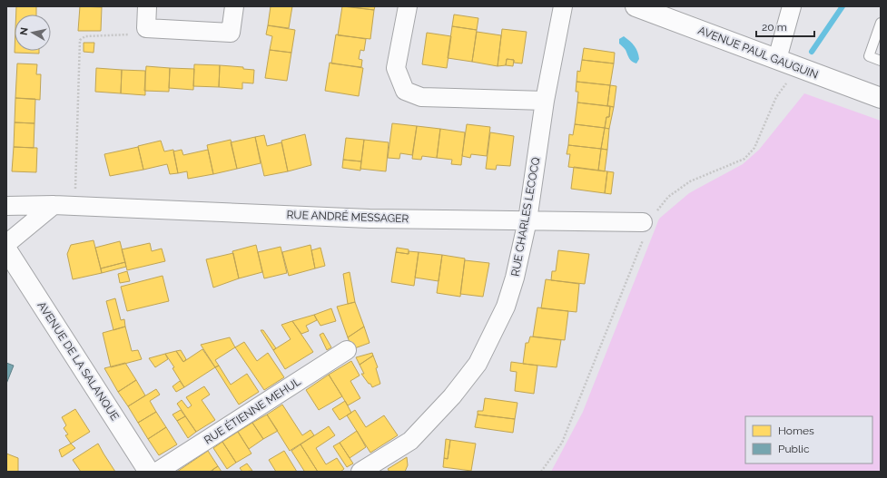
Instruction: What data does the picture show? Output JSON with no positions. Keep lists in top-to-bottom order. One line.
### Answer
{"streets":{"street":["AVENUE PAUL GAUGUIN","RUE ANDRÉ MESSAGER","RUE CHARLES LECOCQ","AVENUE DE LA SALANQUE","RUE ÉTIENNE MEHUL"]},"crossings":[["RUE ANDRÉ MESSAGER","RUE CHARLES LECOCQ"]],"legend":["Homes","Public"],"scale_bar":"20 m","north":"left"}
